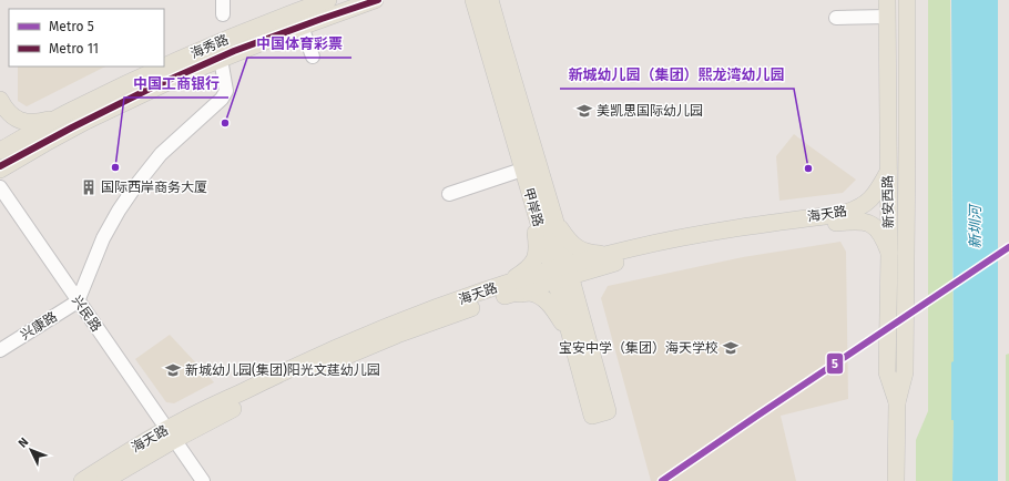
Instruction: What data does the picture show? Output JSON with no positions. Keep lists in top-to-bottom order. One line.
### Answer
{"streets":{"main road":["海秀路","新安西路","甲岸路","海天路"],"street":["兴民路","兴康路"]},"crossings":[["新安西路","海天路"],["甲岸路","海天路"],["海天路","兴民路"],["兴民路","兴康路"]],"water":["新圳河"],"places":{"school or university":["美凯思国际幼儿园","宝安中学（集团）海天学校","新城幼儿园(集团)阳光文莛幼儿园"],"other":["中国体育彩票","中国工商银行","新城幼儿园（集团）熙龙湾幼儿园"],"building":["国际西岸商务大厦"]},"lines":["metro line 11","metro line 5"],"legend":["Metro 5","Metro 11"],"north":"top left"}
